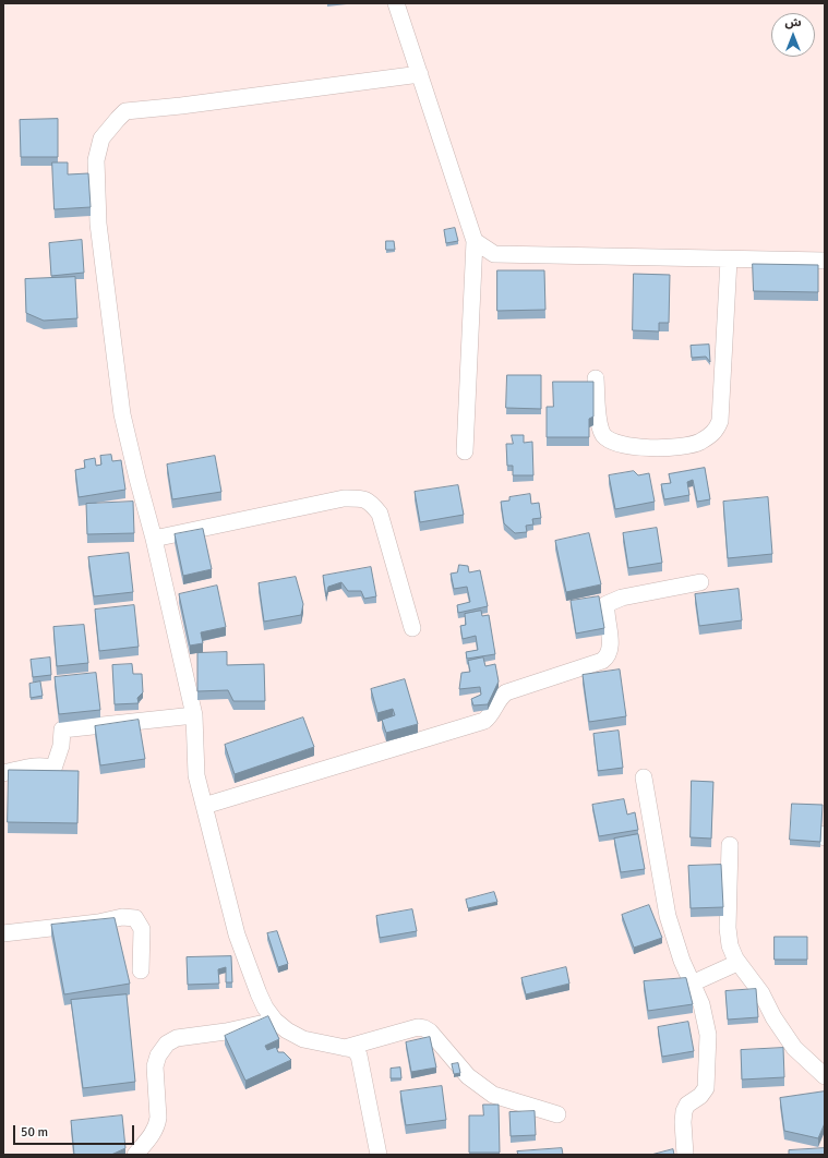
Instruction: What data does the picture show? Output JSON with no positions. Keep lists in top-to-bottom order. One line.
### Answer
{"scale_bar":"50 m","north":"top"}
